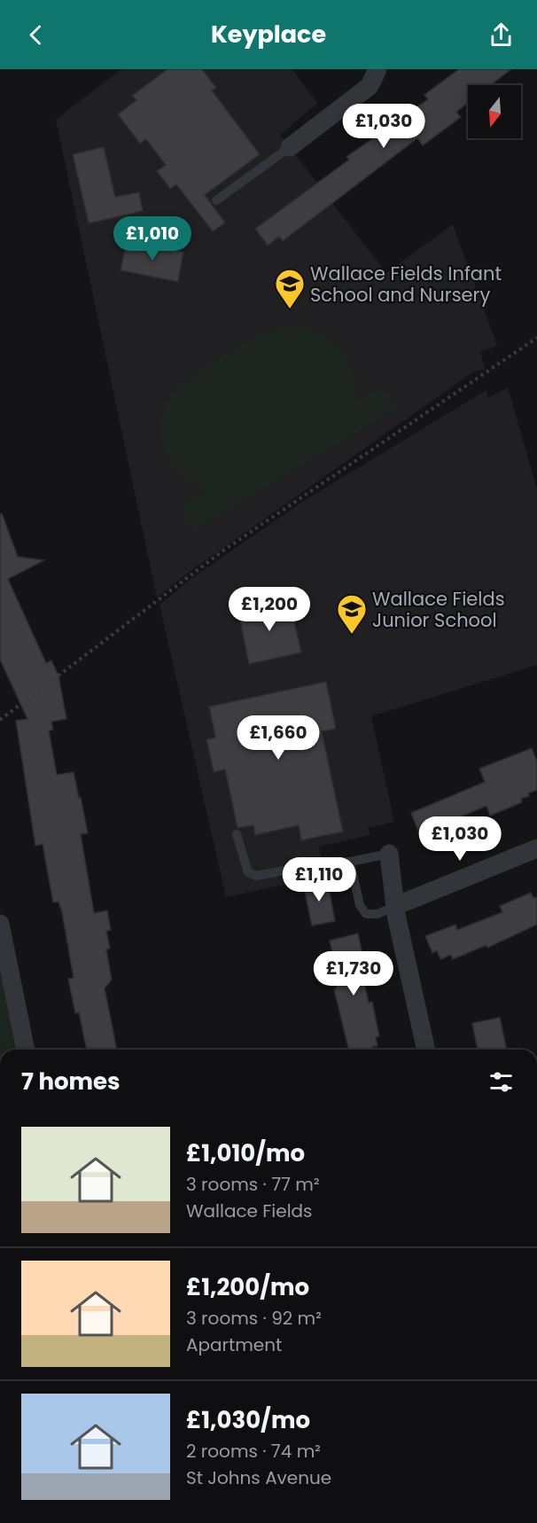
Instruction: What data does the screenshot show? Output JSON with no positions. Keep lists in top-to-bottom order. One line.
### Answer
{"places":{"school or university":["Wallace Fields Infant School and Nursery","Wallace Fields Junior School"]},"north":"bottom","page":{"header":"Keyplace","price":["£1,030","£1,010","£1,200","£1,660","£1,030","£1,110","£1,730"],"heading":"7 homes","list":[{"name":"£1,010/mo","note":"3 rooms · 77 m² · Wallace Fields"},{"name":"£1,200/mo","note":"3 rooms · 92 m² · Apartment"},{"name":"£1,030/mo","note":"2 rooms · 74 m² · St Johns Avenue"}]}}
